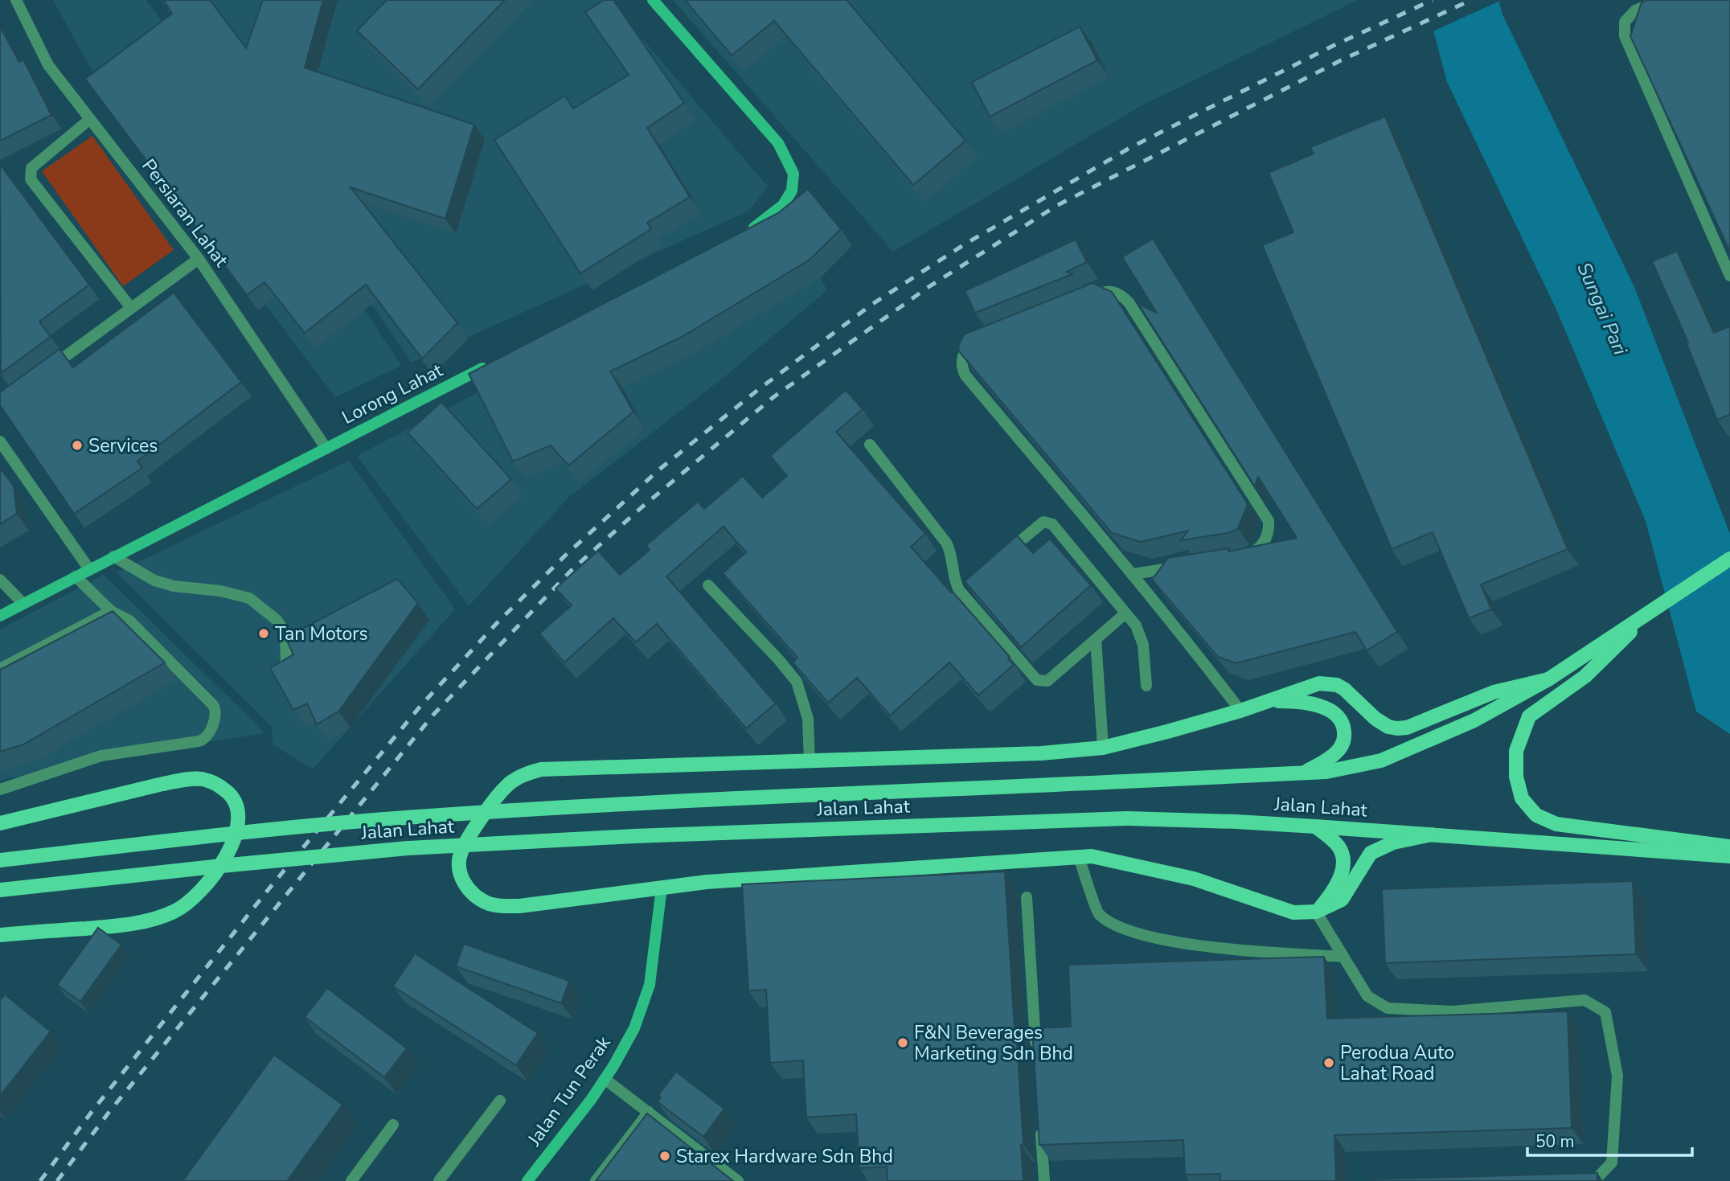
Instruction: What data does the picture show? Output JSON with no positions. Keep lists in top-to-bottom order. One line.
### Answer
{"streets":{"main road":["Jalan Lahat"],"street":["Lorong Lahat","Jalan Tun Perak"],"lane":["Persiaran Lahat"]},"crossings":[["Persiaran Lahat","Lorong Lahat"]],"water":["Sungai Pari"],"places":["Services","Tan Motors","F&N Beverages Marketing Sdn Bhd","Perodua Auto Lahat Road","Starex Hardware Sdn Bhd"],"scale_bar":"50 m"}
